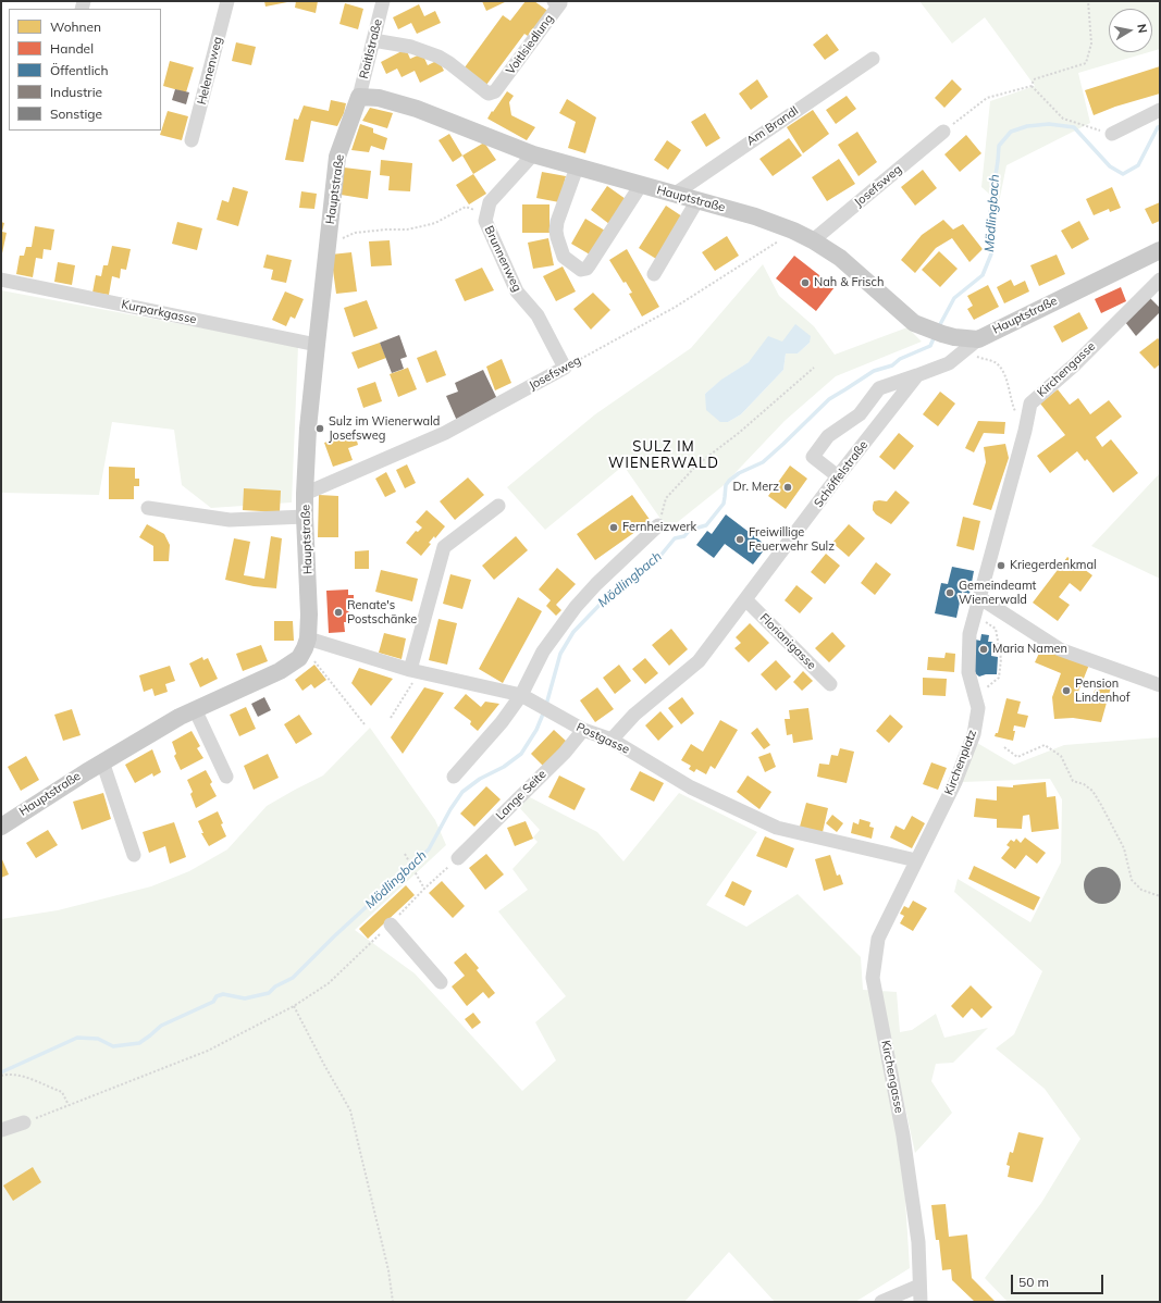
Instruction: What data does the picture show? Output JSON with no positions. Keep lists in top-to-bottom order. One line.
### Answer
{"streets":{"main road":["Hauptstraße"],"street":["Voitlsiedlung","Raitlstraße","Helenenweg","Am Brandl","Josefsweg","Brunnenweg","Kurparkgasse","Kirchengasse","Schöffelstraße","Florianigasse","Postgasse","Kirchenplatz","Lange Seite"]},"crossings":[["Voitlsiedlung","Raitlstraße"],["Raitlstraße","Hauptstraße"],["Am Brandl","Hauptstraße"],["Josefsweg","Hauptstraße"],["Josefsweg","Brunnenweg"],["Hauptstraße","Brunnenweg"],["Hauptstraße","Kurparkgasse"],["Hauptstraße","Postgasse"],["Kirchengasse","Postgasse"],["Kirchengasse","Kirchenplatz"],["Schöffelstraße","Florianigasse"],["Schöffelstraße","Postgasse"],["Postgasse","Kirchenplatz"],["Postgasse","Lange Seite"]],"districts":["SULZ IM WIENERWALD"],"water":["Mödlingbach"],"places":["Nah & Frisch","Sulz im Wienerwald Josefsweg","Dr. Merz","Fernheizwerk","Freiwillige Feuerwehr Sulz","Kriegerdenkmal","Gemeindeamt Wienerwald","Renate's Postschänke","Maria Namen","Pension Lindenhof"],"legend":["Wohnen","Handel","Öffentlich","Industrie","Sonstige"],"scale_bar":"50 m","north":"right"}
